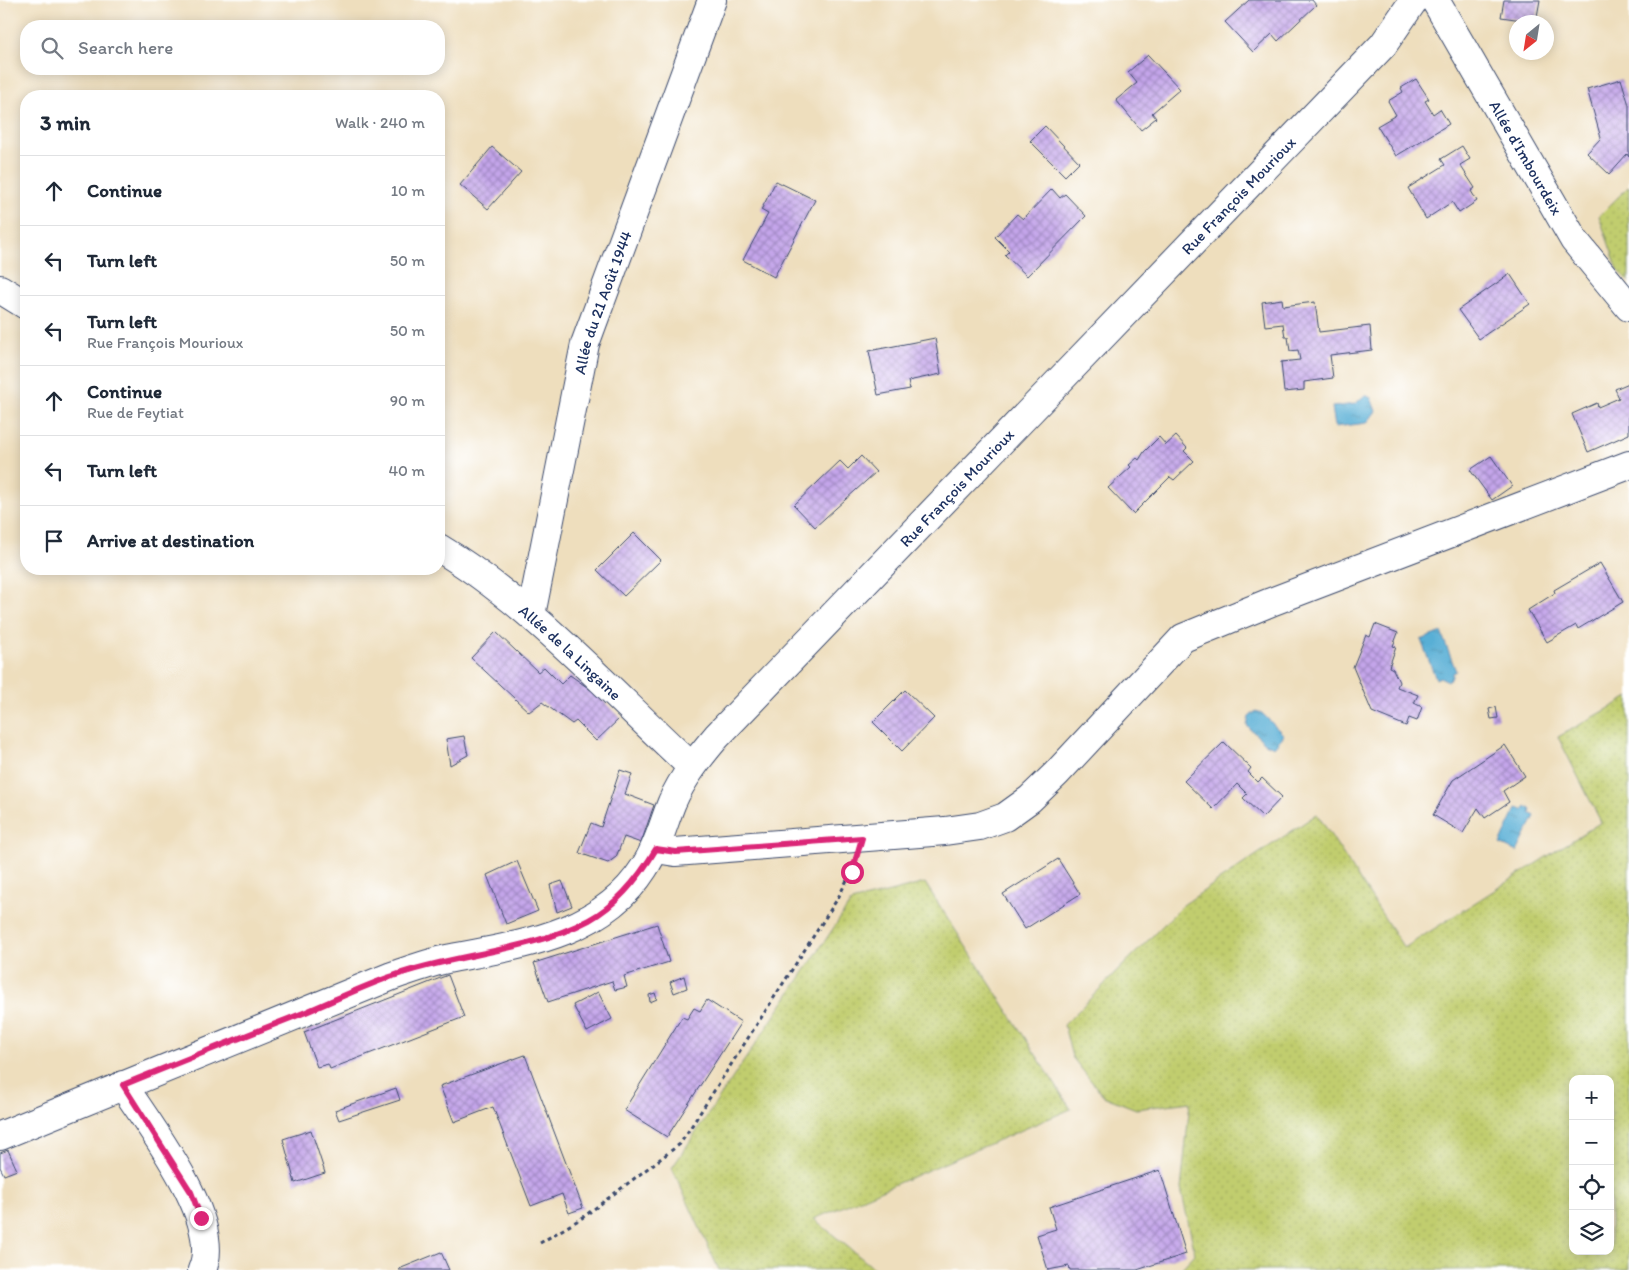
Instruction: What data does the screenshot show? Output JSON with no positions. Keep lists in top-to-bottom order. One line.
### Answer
{"streets":{"street":["Allée d'Imbourdeix","Rue François Mourioux","Allée du 21 Août 1944","Allée de la Lingaine"]},"crossings":[["Rue François Mourioux","Allée de la Lingaine"],["Allée du 21 Août 1944","Allée de la Lingaine"]],"north":"bottom left","page":{"search":"Search here","heading":["3 min","Walk · 240 m"],"list":[["Continue","10 m"],["Turn left","50 m"],["Turn left","Rue François Mourioux","50 m"],["Continue","Rue de Feytiat","90 m"],["Turn left","40 m"],"Arrive at destination"],"map_buttons":["+","−"]}}
